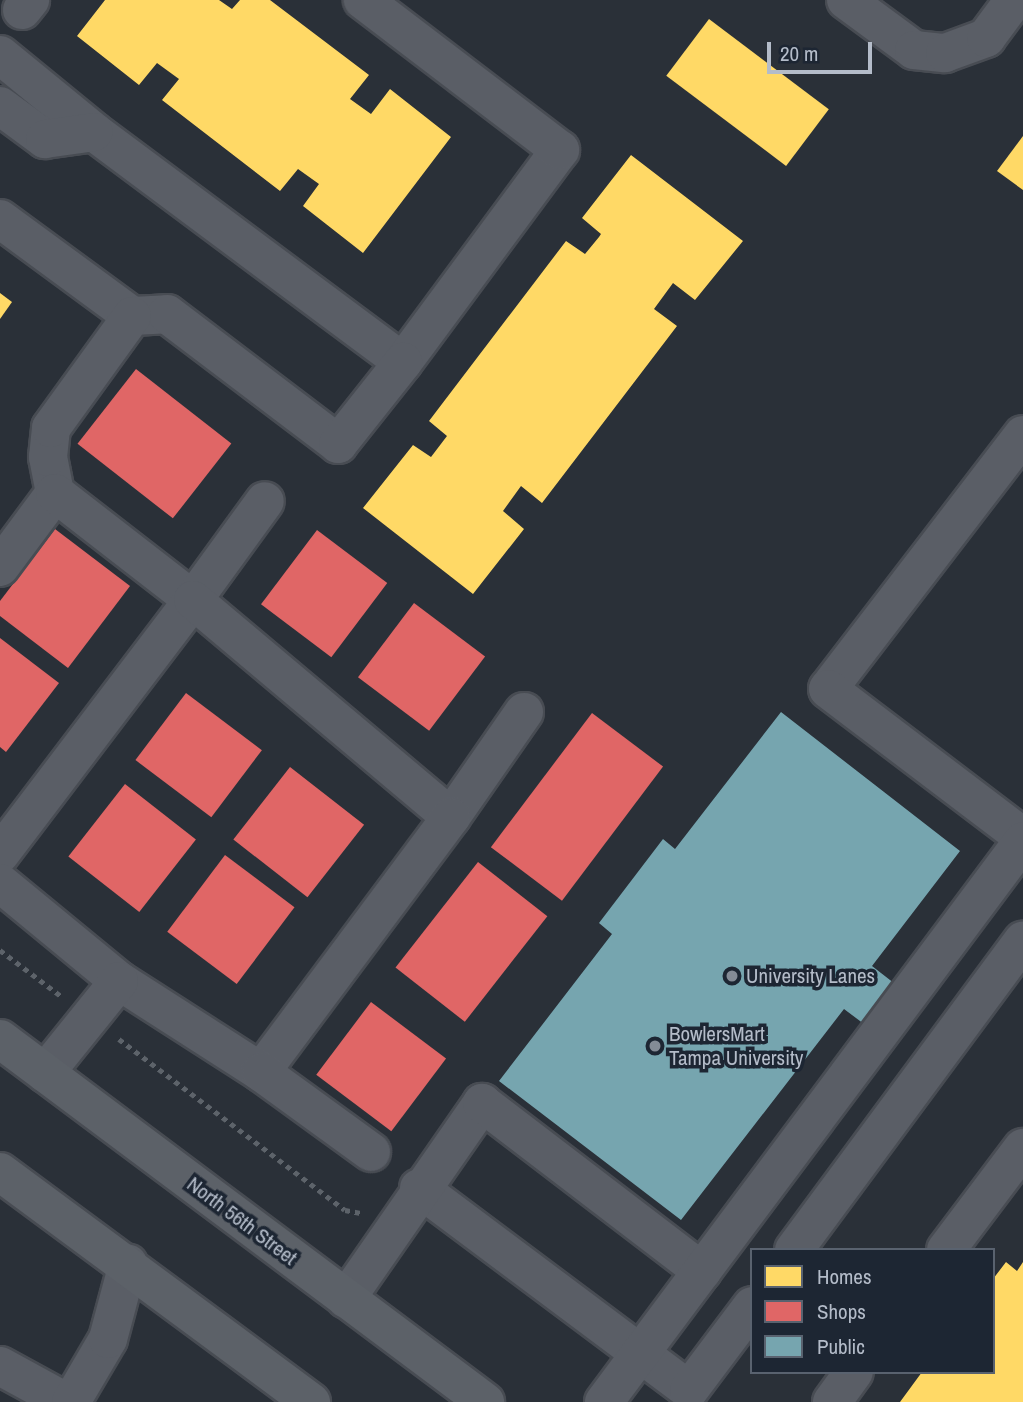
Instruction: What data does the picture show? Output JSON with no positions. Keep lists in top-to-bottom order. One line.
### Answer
{"streets":{"main road":["North 56th Street"]},"places":["University Lanes","BowlersMart Tampa University"],"legend":["Homes","Shops","Public"],"scale_bar":"20 m"}
